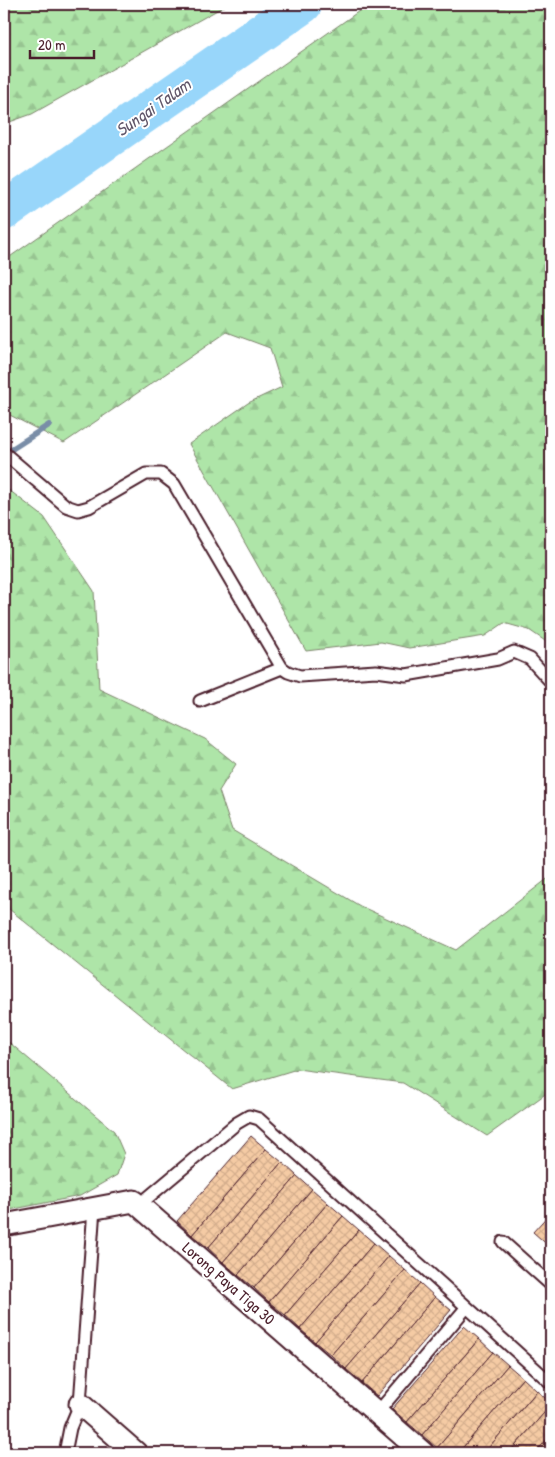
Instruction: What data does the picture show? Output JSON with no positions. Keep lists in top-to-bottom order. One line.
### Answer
{"streets":{"street":["Lorong Paya Tiga 30"]},"water":["Sungai Talam"],"scale_bar":"20 m"}
